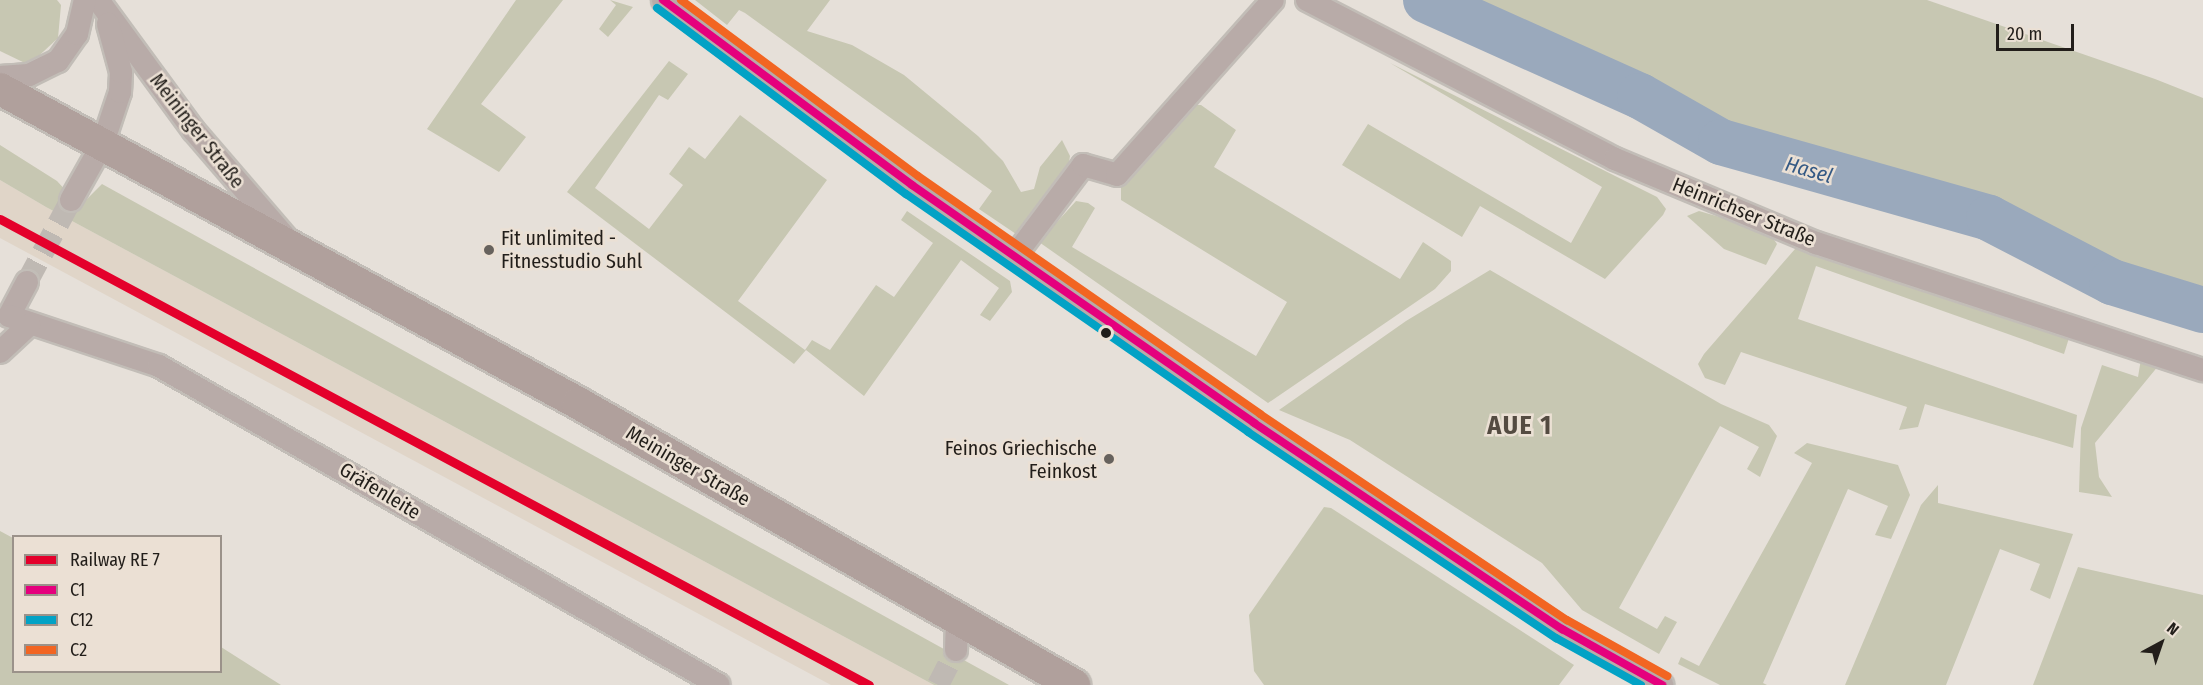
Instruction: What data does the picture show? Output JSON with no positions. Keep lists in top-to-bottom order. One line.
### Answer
{"streets":{"main road":["Meininger Straße"],"street":["Heinrichser Straße","Gräfenleite"]},"districts":["AUE 1"],"water":["Hasel"],"places":["Fit unlimited - Fitnesstudio Suhl","Feinos Griechische Feinkost"],"lines":["transit line C1","transit line C2","transit line C12"],"legend":["Railway RE 7","C1","C12","C2"],"scale_bar":"20 m","north":"top right"}
